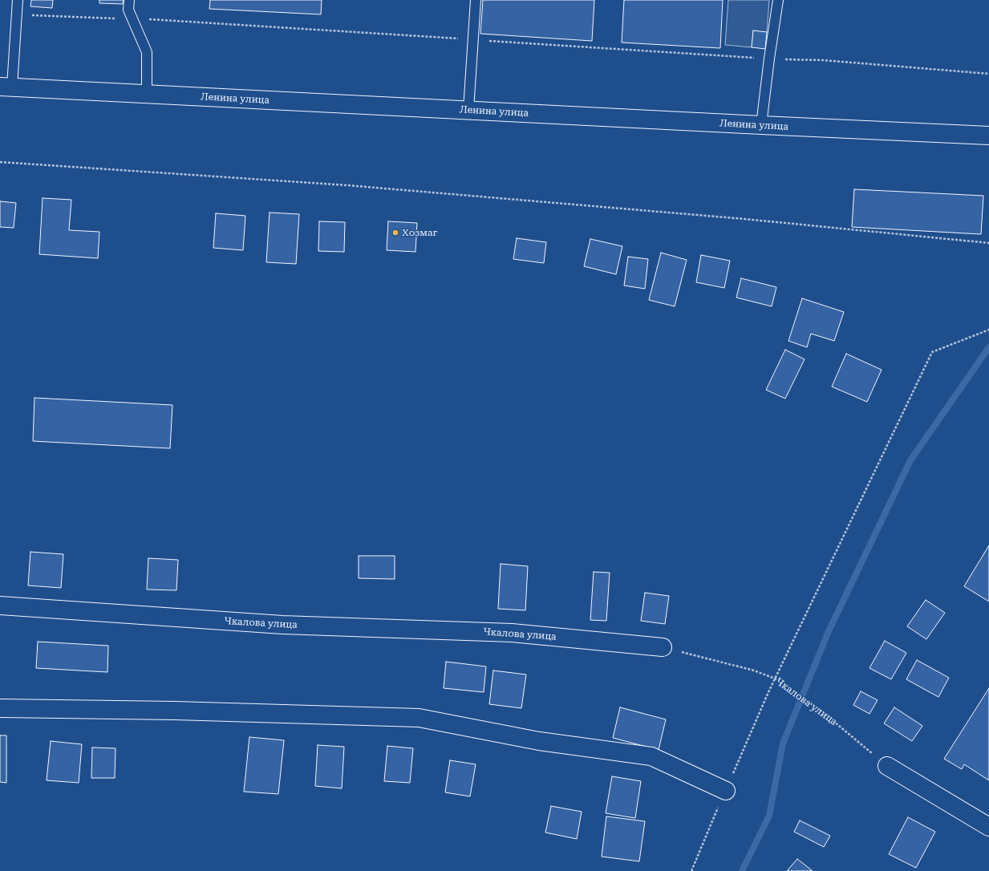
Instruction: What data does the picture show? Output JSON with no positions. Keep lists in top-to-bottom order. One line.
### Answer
{"streets":{"street":["Ленина улица","Чкалова улица"]},"places":["Хозмаг"]}
